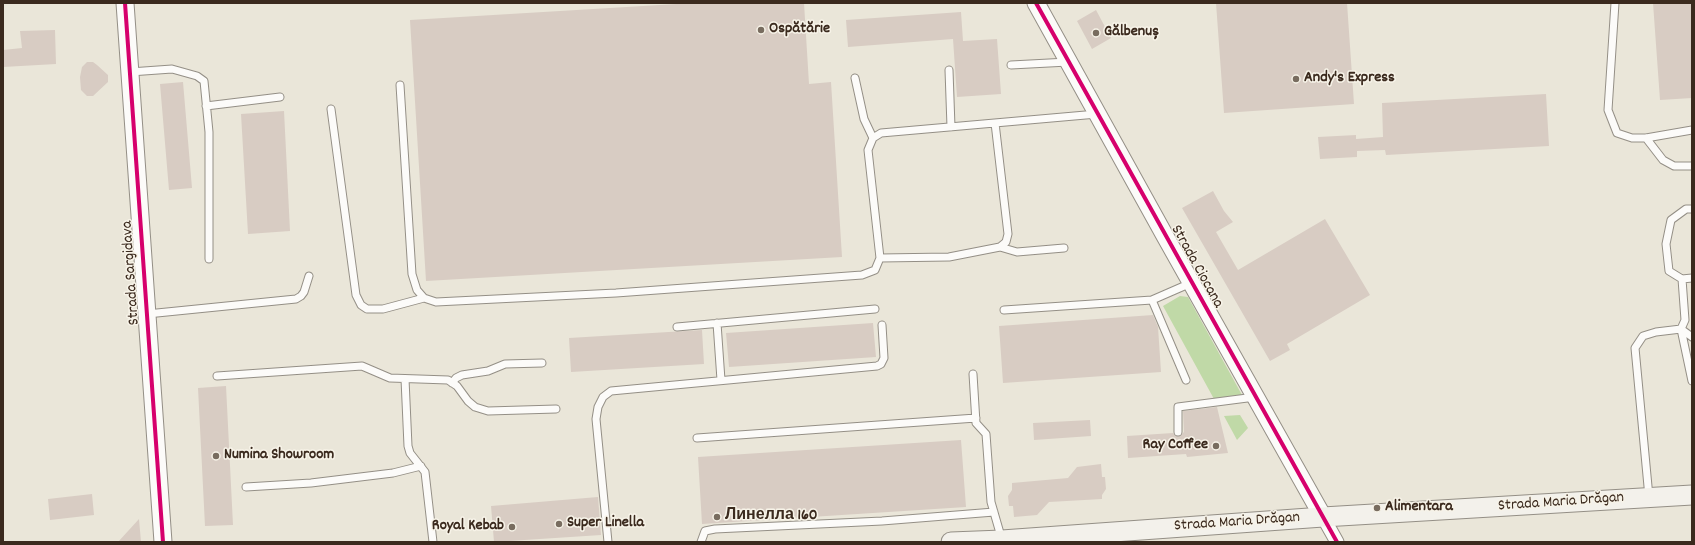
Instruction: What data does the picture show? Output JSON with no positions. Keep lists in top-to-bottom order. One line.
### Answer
{"streets":{"main road":["Strada Maria Drăgan"],"street":["Strada Ciocana","Strada Sargidava"]},"crossings":[["Strada Ciocana","Strada Maria Drăgan"]],"places":["Ospătărie","Gălbenuș","Andy's Express","Ray Coffee","Numina Showroom","Alimentara","Линелла 160","Super Linella","Royal Kebab"]}
